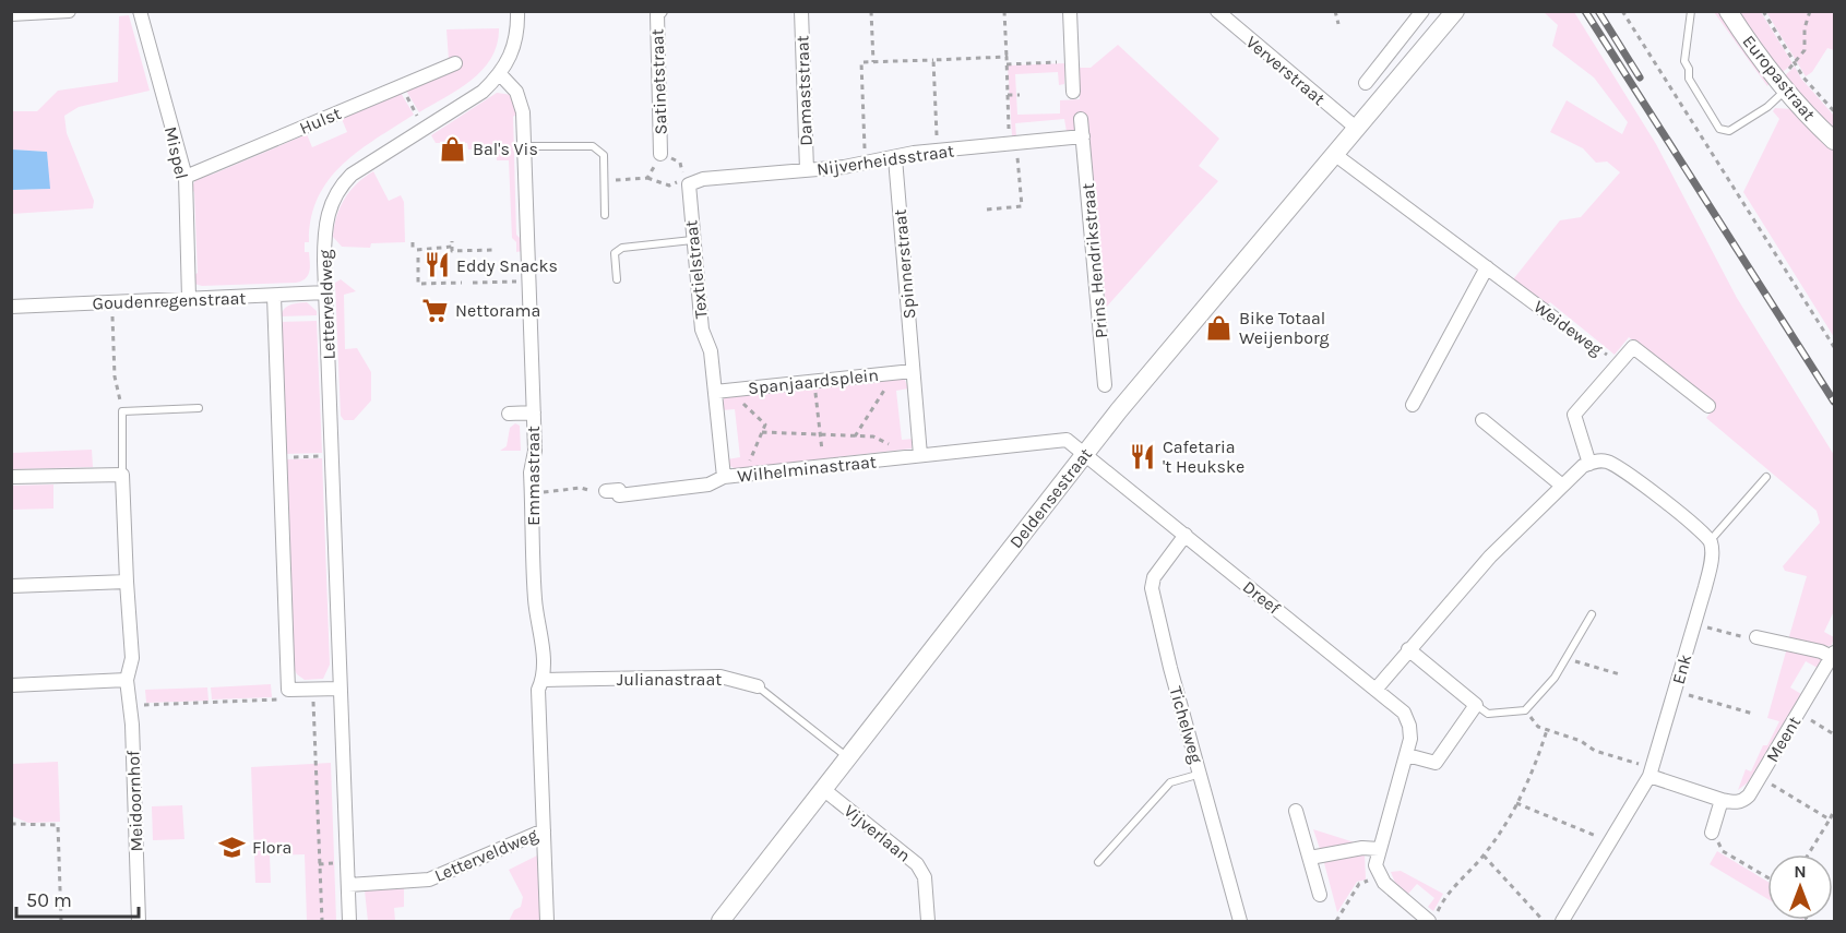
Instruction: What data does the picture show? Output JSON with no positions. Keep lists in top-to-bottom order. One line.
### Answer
{"streets":{"street":["Ververstraat","Europastraat","Satinetstraat","Damaststraat","Hulst","Mispel","Nijverheidsstraat","Prins Hendrikstraat","Spinnerstraat","Textielstraat","Goudenregenstraat","Letterveldweg","Weideweg","Spanjaardsplein","Wilhelminastraat","Emmastraat","Deldensestraat","Dreef","Enk","Julianastraat","Tichelweg","Meent","Meidoornhof","Vijverlaan"]},"crossings":[["Ververstraat","Deldensestraat"],["Damaststraat","Nijverheidsstraat"],["Hulst","Mispel"],["Mispel","Goudenregenstraat"],["Nijverheidsstraat","Prins Hendrikstraat"],["Nijverheidsstraat","Spinnerstraat"],["Nijverheidsstraat","Textielstraat"],["Spinnerstraat","Spanjaardsplein"],["Textielstraat","Spanjaardsplein"],["Goudenregenstraat","Letterveldweg"],["Letterveldweg","Emmastraat"],["Weideweg","Deldensestraat"],["Wilhelminastraat","Deldensestraat"],["Wilhelminastraat","Dreef"],["Emmastraat","Julianastraat"],["Deldensestraat","Dreef"],["Deldensestraat","Julianastraat"],["Deldensestraat","Vijverlaan"],["Dreef","Tichelweg"]],"places":{"shop":["Bal's Vis","Bike Totaal Weijenborg"],"restaurant":["Eddy Snacks","Cafetaria 't Heukske"],"supermarket":["Nettorama"],"school or university":["Flora"]},"scale_bar":"50 m","north":"top"}
